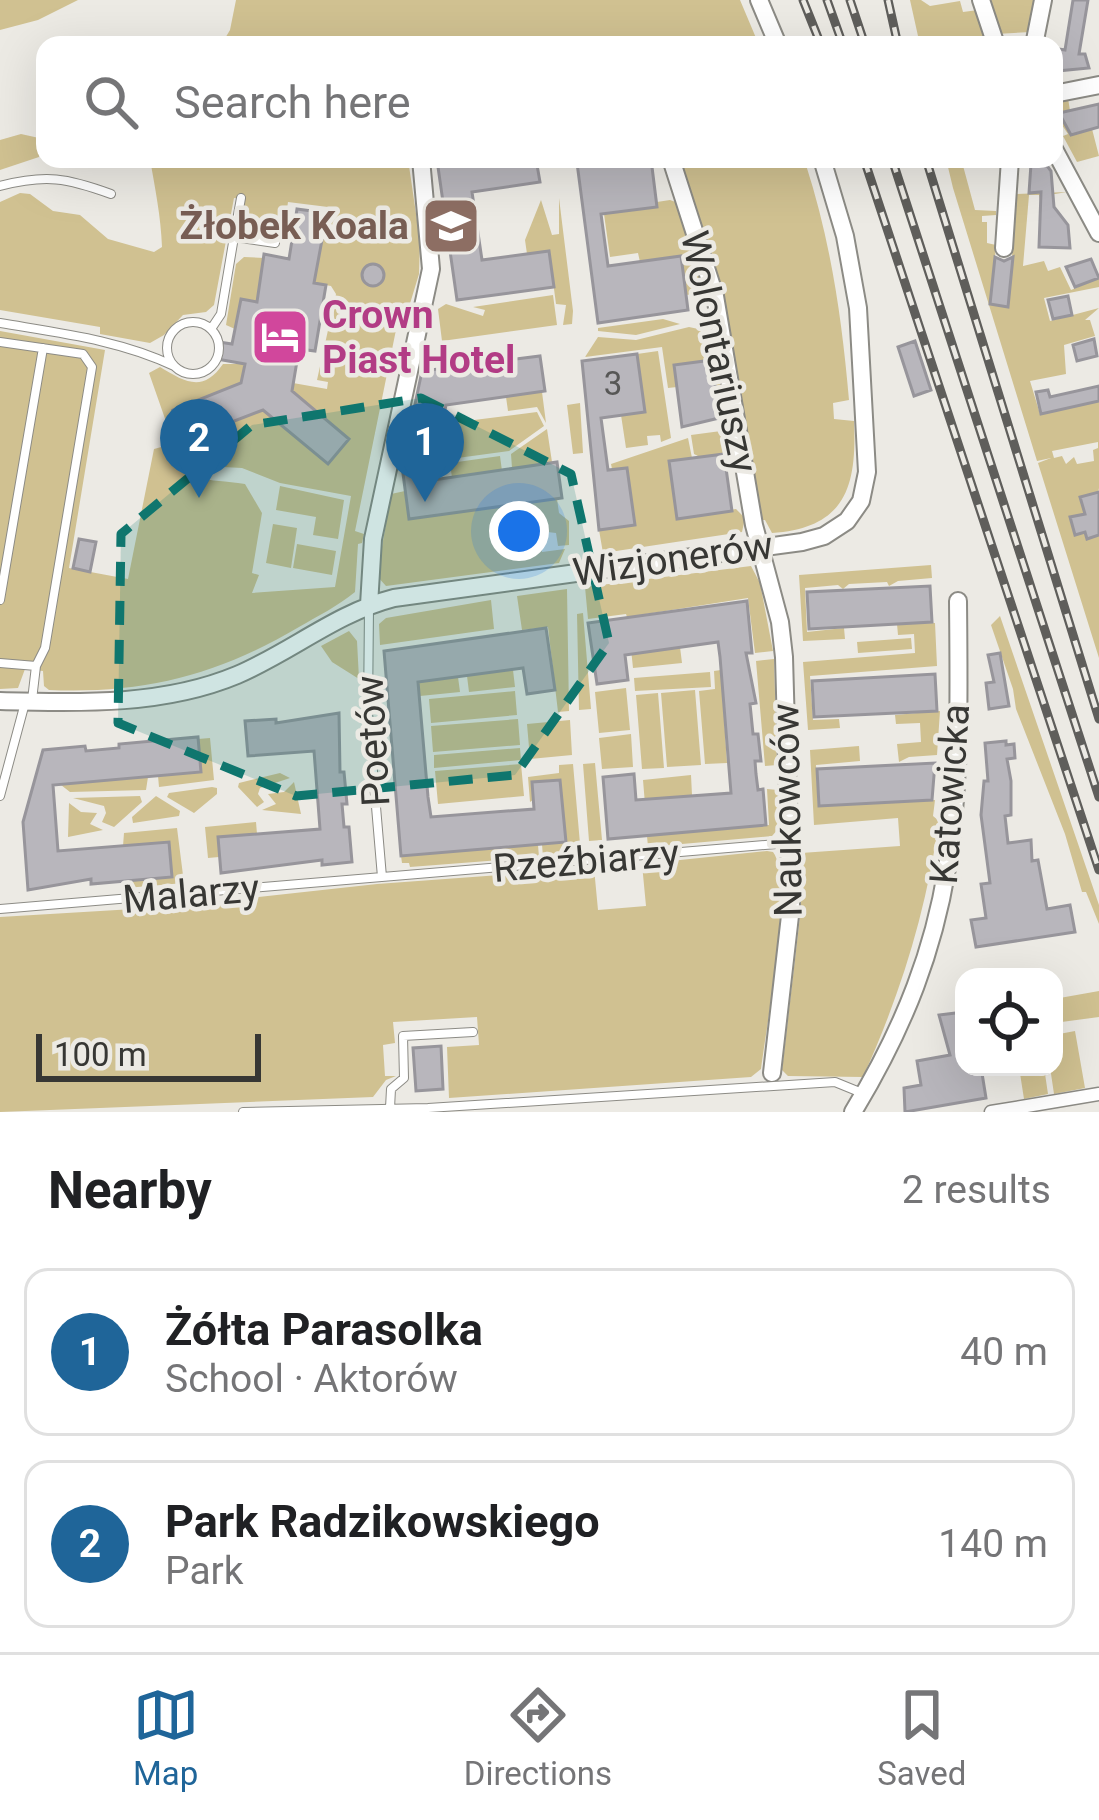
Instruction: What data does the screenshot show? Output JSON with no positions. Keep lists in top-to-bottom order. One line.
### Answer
{"streets":{"street":["Wolontariuszy","Wizjonerów","Katowicka","Naukowców"],"lane":["Poetów","Rzeźbiarzy","Malarzy"]},"crossings":[["Wolontariuszy","Wizjonerów"],["Wolontariuszy","Naukowców"],["Wizjonerów","Poetów"],["Wizjonerów","Naukowców"],["Poetów","Rzeźbiarzy"],["Poetów","Malarzy"],["Naukowców","Rzeźbiarzy"],["Rzeźbiarzy","Malarzy"]],"places":{"school or university":["Żłobek Koala"],"hotel":["Crown Piast Hotel"]},"house_numbers":["3"],"scale_bar":"100 m","page":{"search":"Search here","pins":["2","1"],"scale":"100 m","heading":["Nearby","2 results"],"list":[{"mark":"1","name":"Żółta Parasolka","note":"School · Aktorów","value":"40 m"},{"mark":"2","name":"Park Radzikowskiego","note":"Park","value":"140 m"}],"nav":["Map","Directions","Saved"]}}
